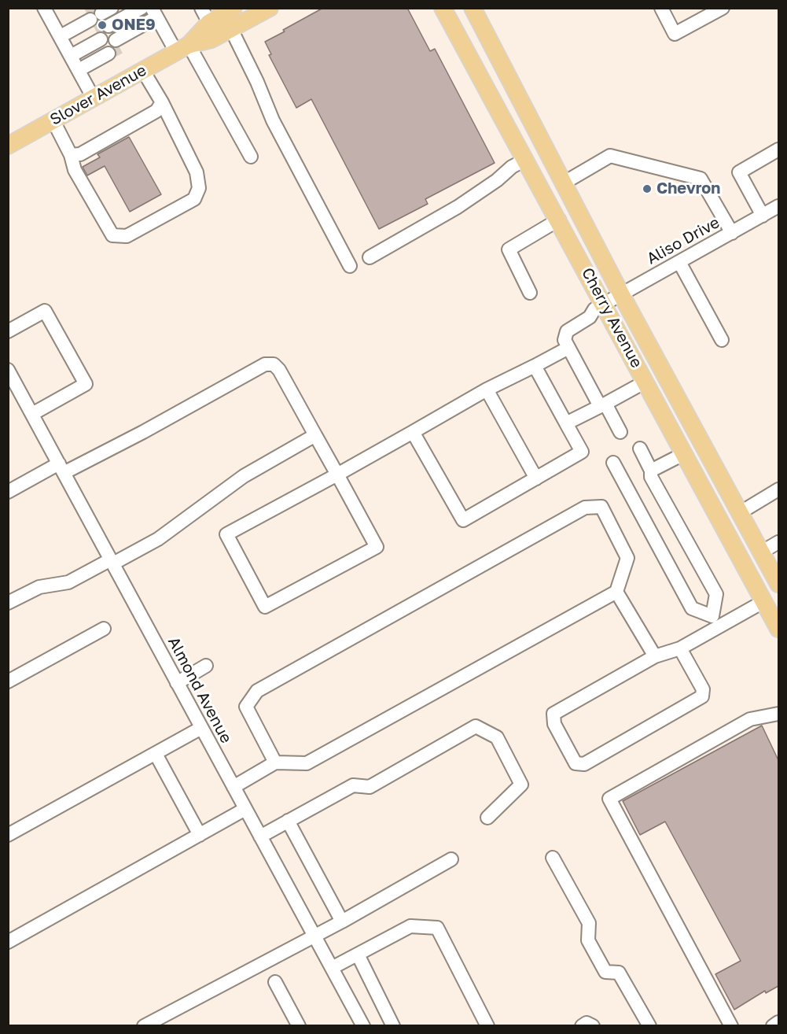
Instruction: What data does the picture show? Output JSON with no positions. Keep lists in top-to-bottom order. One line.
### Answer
{"streets":{"main road":["Slover Avenue","Cherry Avenue"],"street":["Aliso Drive","Almond Avenue"]},"crossings":[["Aliso Drive","Cherry Avenue"]],"places":["ONE9","Chevron"]}
